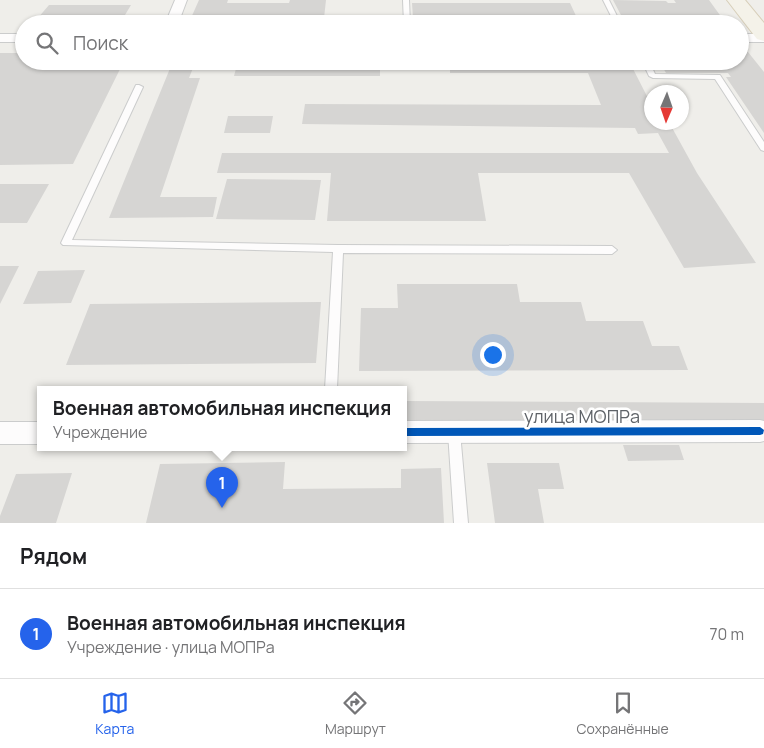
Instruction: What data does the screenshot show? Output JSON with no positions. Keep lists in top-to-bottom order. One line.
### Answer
{"streets":{"street":["улица МОПРа"]},"north":"bottom","page":{"search":"Поиск","popup":["Военная автомобильная инспекция","Учреждение"],"pins":"1","heading":"Рядом","list":[{"mark":"1","name":"Военная автомобильная инспекция","note":"Учреждение · улица МОПРа","value":"70 m"}],"nav":["Карта","Маршрут","Сохранённые"]}}
